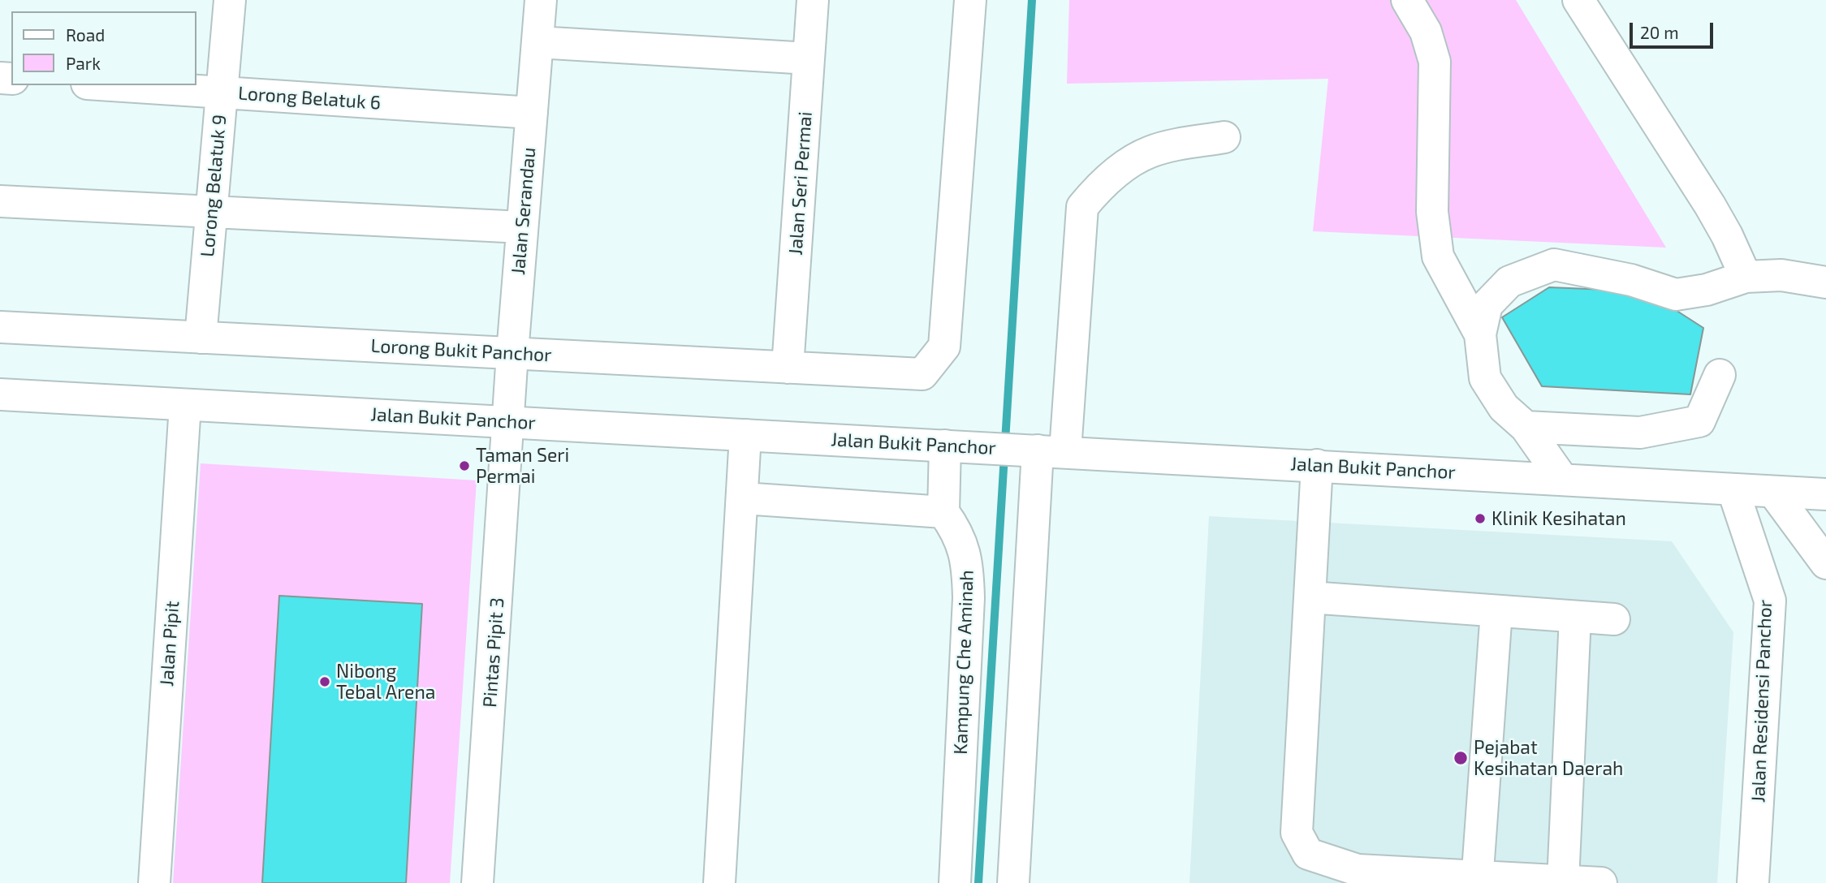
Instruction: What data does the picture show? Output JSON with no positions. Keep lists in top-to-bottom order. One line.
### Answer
{"streets":{"street":["Lorong Belatuk 6","Jalan Seri Permai","Lorong Belatuk 9","Jalan Serandau","Lorong Bukit Panchor","Jalan Bukit Panchor","Jalan Pipit","Pintas Pipit 3","Kampung Che Aminah","Jalan Residensi Panchor"]},"crossings":[["Lorong Belatuk 6","Lorong Belatuk 9"],["Lorong Belatuk 6","Jalan Serandau"],["Jalan Seri Permai","Lorong Bukit Panchor"],["Lorong Belatuk 9","Lorong Bukit Panchor"],["Jalan Serandau","Lorong Bukit Panchor"],["Jalan Serandau","Jalan Bukit Panchor"],["Jalan Serandau","Pintas Pipit 3"],["Jalan Bukit Panchor","Jalan Pipit"],["Jalan Bukit Panchor","Pintas Pipit 3"],["Jalan Bukit Panchor","Jalan Residensi Panchor"]],"places":["Taman Seri Permai","Klinik Kesihatan","Nibong Tebal Arena","Pejabat Kesihatan Daerah"],"legend":["Road","Park"],"scale_bar":"20 m"}
